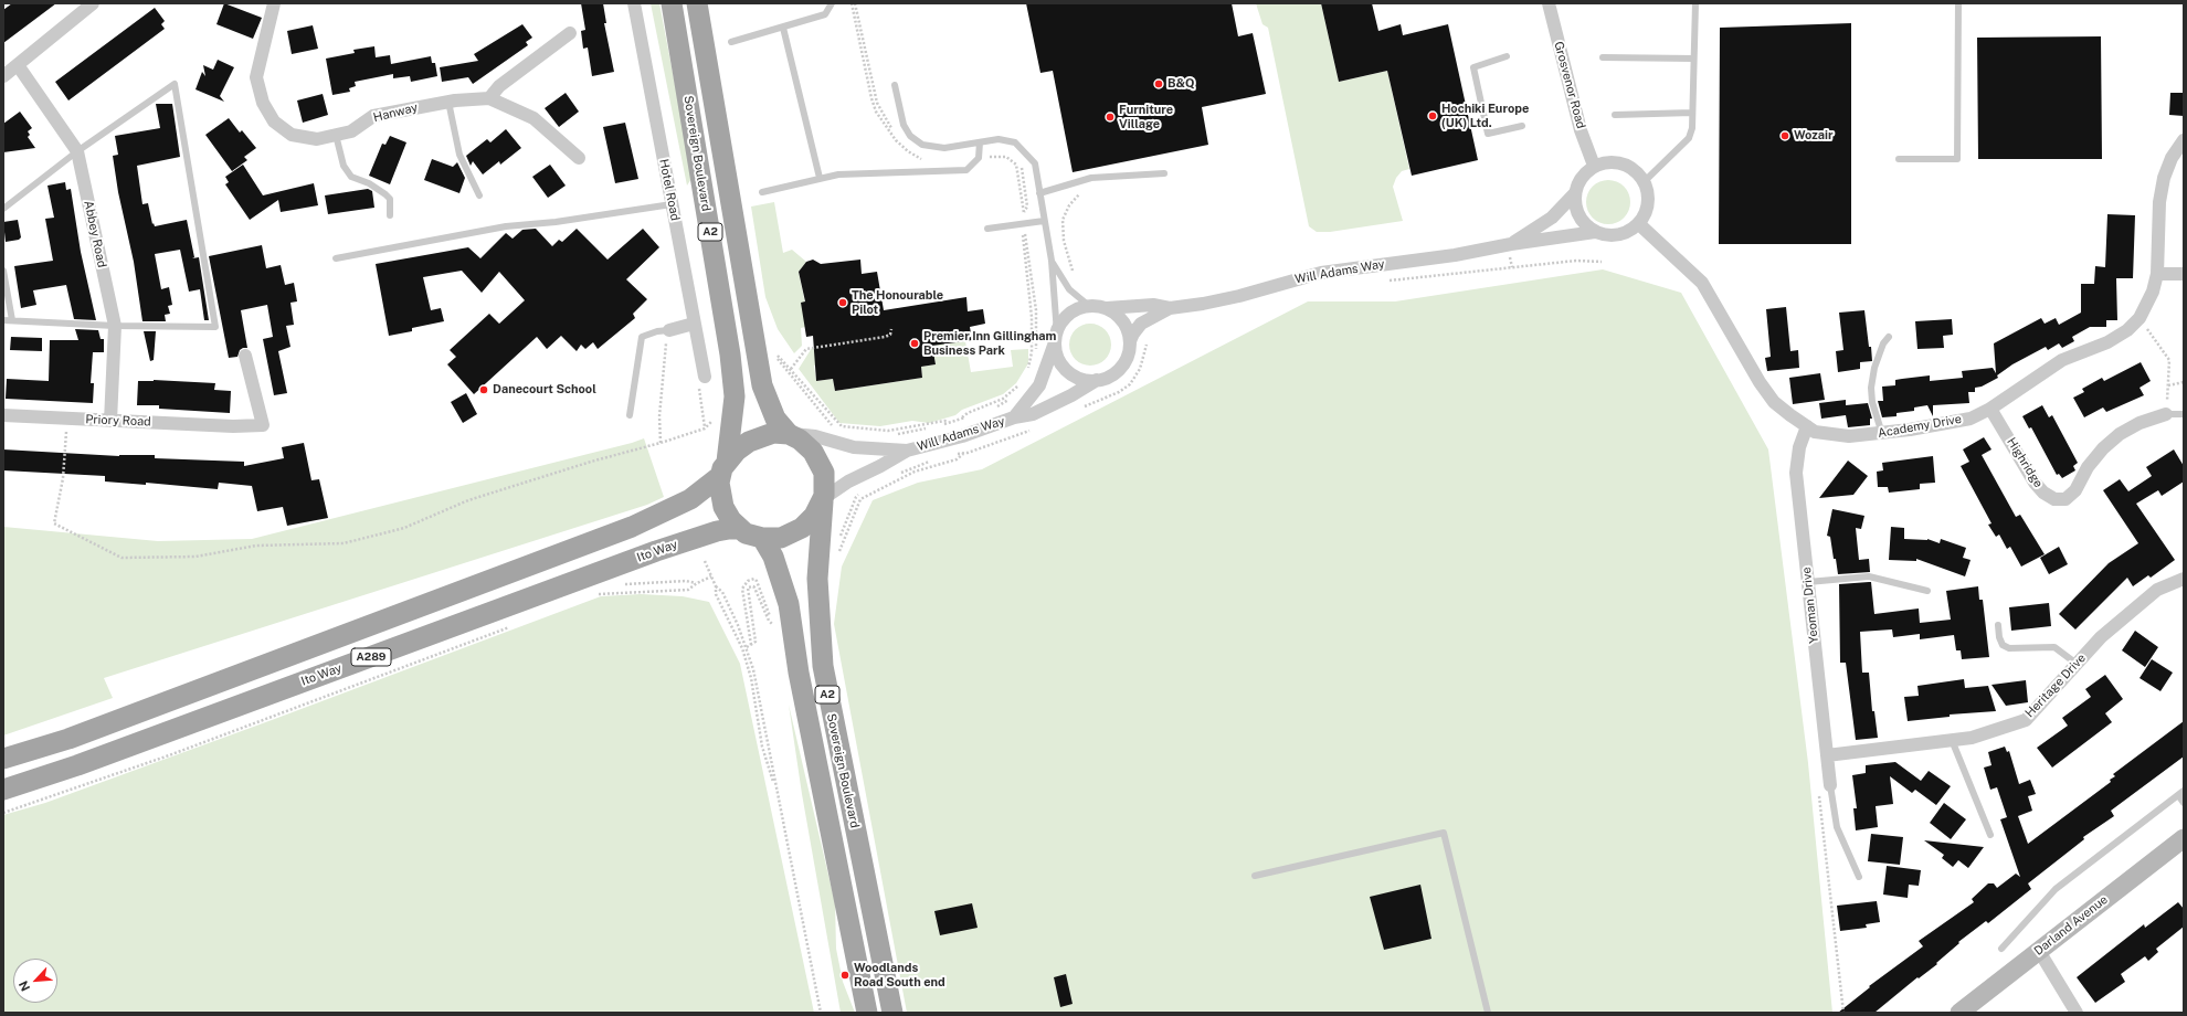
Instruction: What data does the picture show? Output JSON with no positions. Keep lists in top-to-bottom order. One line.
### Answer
{"streets":{"main road":["Sovereign Boulevard","A2","Ito Way","A289"],"street":["Grosvenor Road","Hanway","Hotel Road","Abbey Road","Will Adams Way","Priory Road","Academy Drive","Highridge","Yeoman Drive","Heritage Drive","Darland Avenue"]},"crossings":[["Grosvenor Road","Will Adams Way"],["Grosvenor Road","Academy Drive"],["Sovereign Boulevard","Will Adams Way"],["Sovereign Boulevard","Ito Way"],["Sovereign Boulevard","A289"],["Abbey Road","Priory Road"],["Will Adams Way","Academy Drive"],["Will Adams Way","Ito Way"],["Will Adams Way","A289"],["Academy Drive","Highridge"],["Academy Drive","Yeoman Drive"],["Ito Way","A289"],["Yeoman Drive","Heritage Drive"]],"places":["B&Q","Hochiki Europe (UK) Ltd.","Furniture Village","Wozair","The Honourable Pilot","Premier Inn Gillingham Business Park","Danecourt School","Woodlands Road South end"],"north":"bottom left"}
